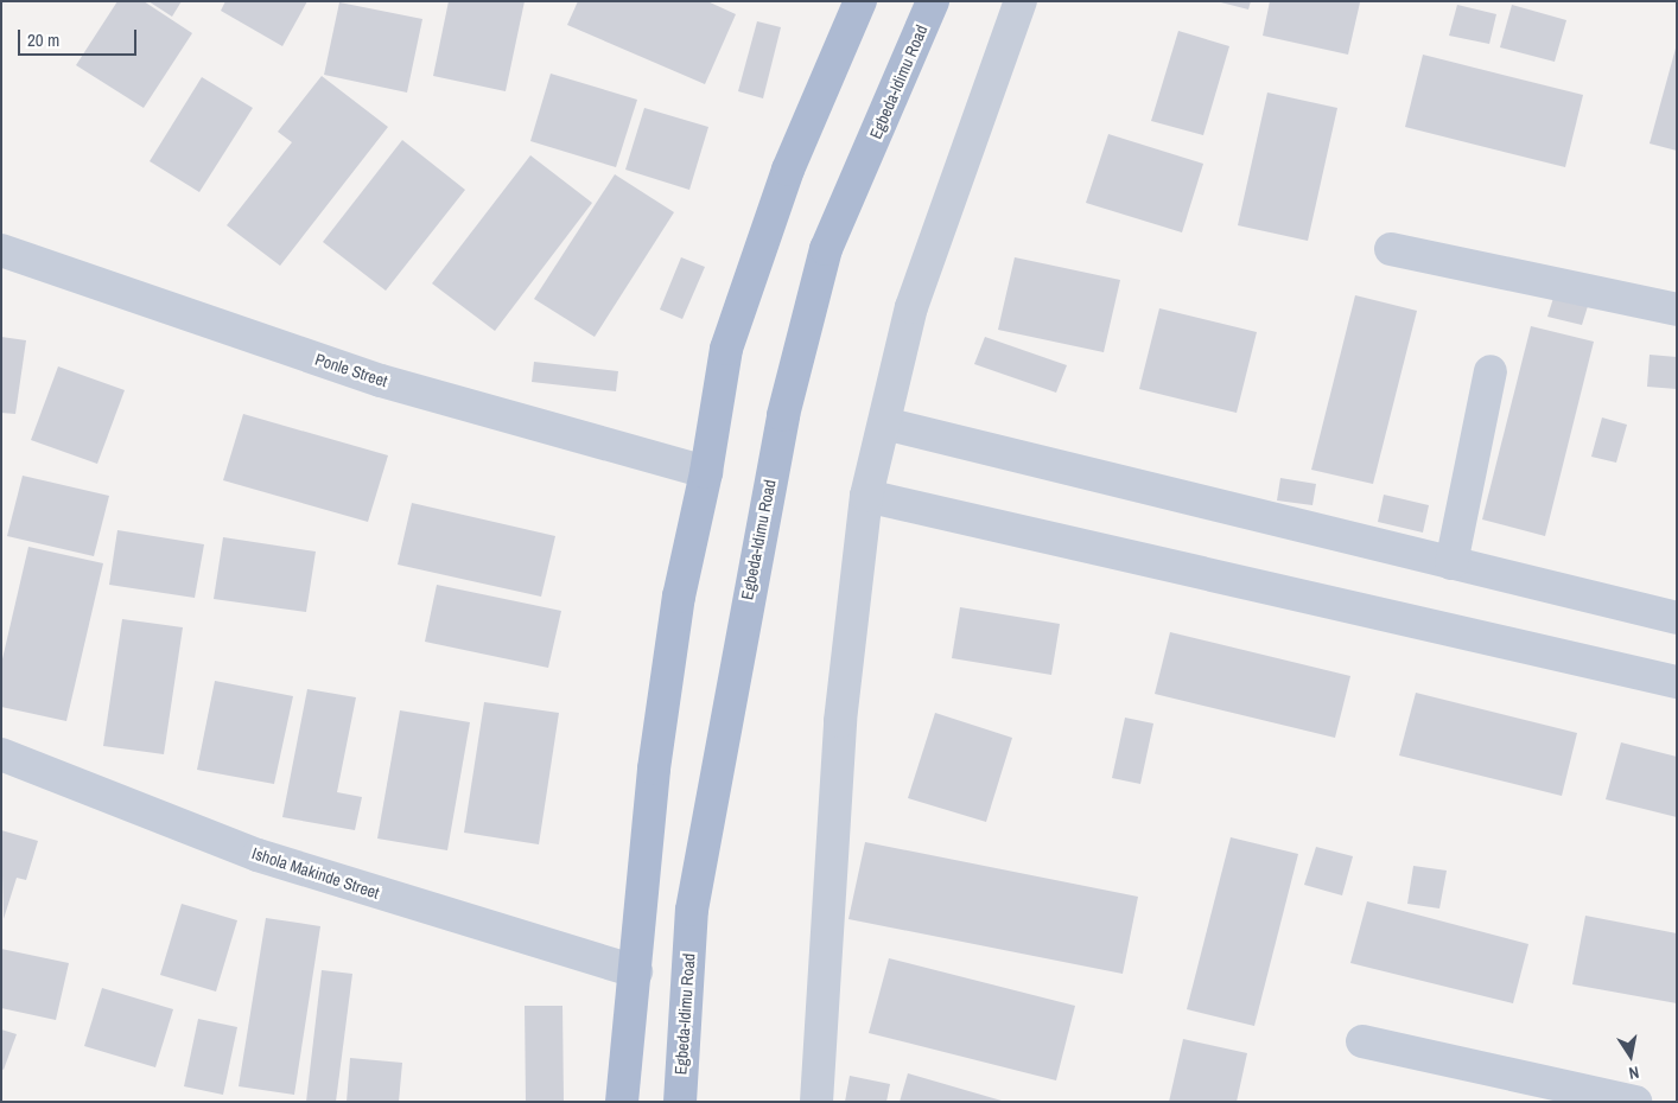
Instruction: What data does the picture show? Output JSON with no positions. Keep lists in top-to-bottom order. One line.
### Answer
{"streets":{"main road":["Egbeda-Idimu Road"],"street":["Ponle Street","Ishola Makinde Street"]},"scale_bar":"20 m","north":"bottom"}
